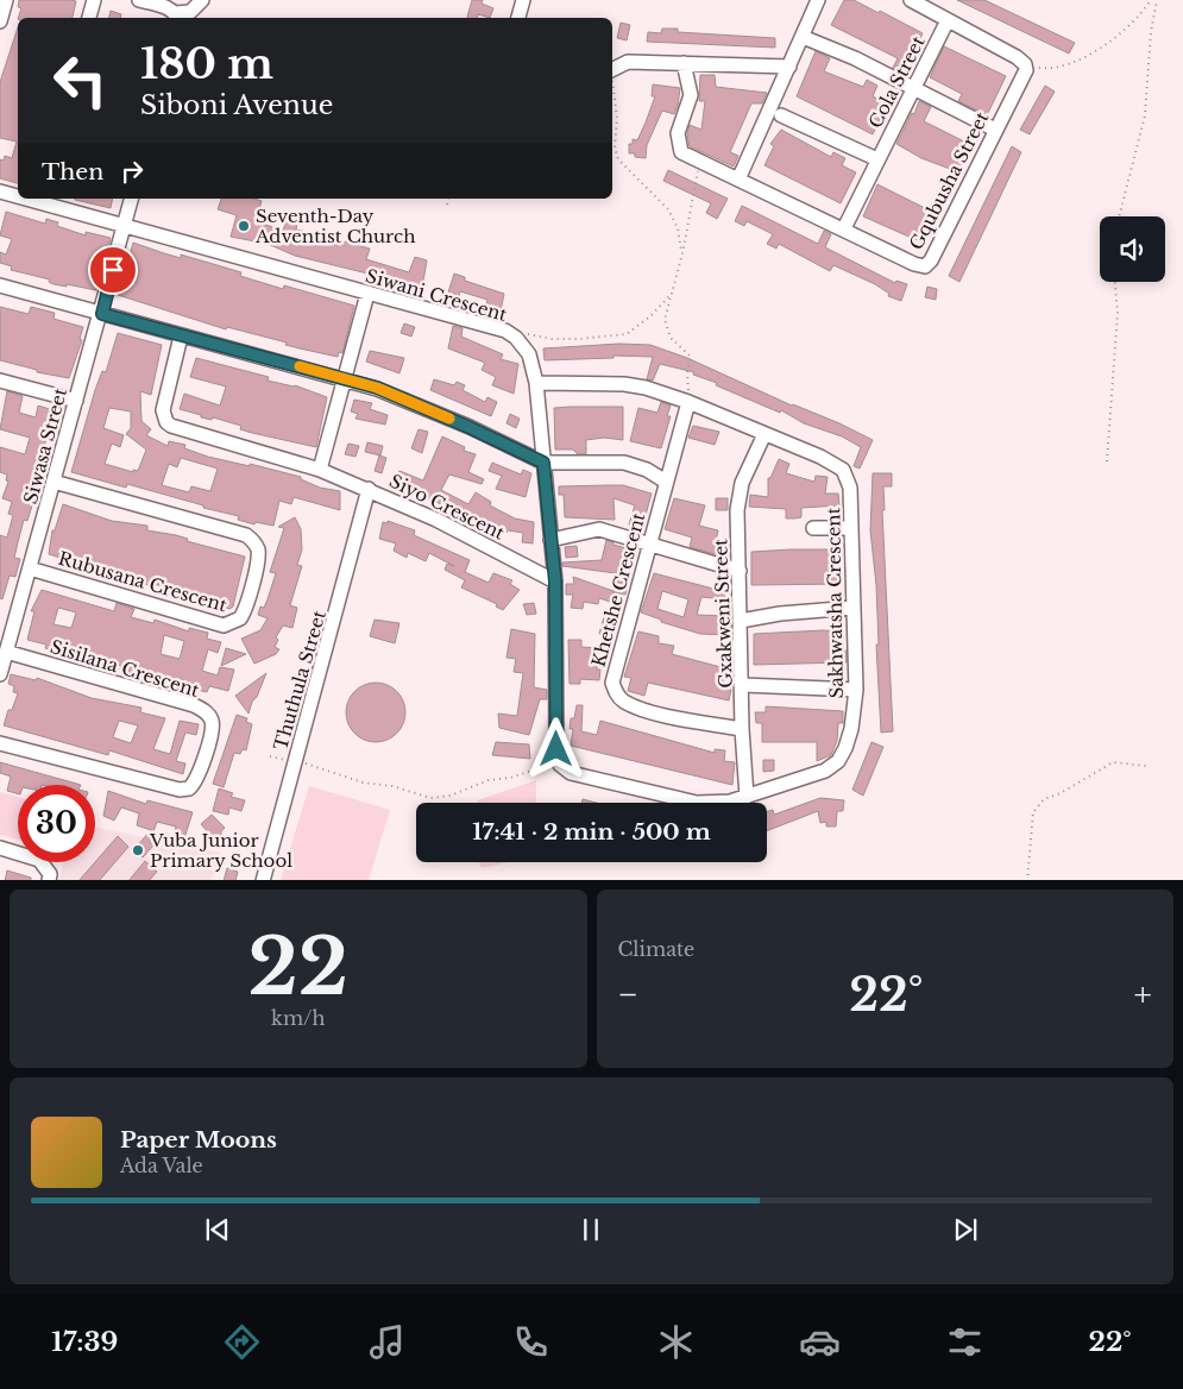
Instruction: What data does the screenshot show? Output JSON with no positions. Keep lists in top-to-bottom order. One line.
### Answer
{"streets":{"street":["Cola Street","Gqubusha Street","Siwani Crescent","Siwasa Street","Siyo Crescent","Rubusana Crescent","Khetshe Crescent","Sakhwatsha Crescent","Gxakweni Street","Sisilana Crescent","Thuthula Street"]},"crossings":[["Cola Street","Gqubusha Street"],["Siwani Crescent","Siwasa Street"],["Siwani Crescent","Siyo Crescent"],["Siwani Crescent","Sakhwatsha Crescent"],["Siwasa Street","Rubusana Crescent"],["Siwasa Street","Sisilana Crescent"],["Siyo Crescent","Thuthula Street"],["Khetshe Crescent","Sakhwatsha Crescent"],["Khetshe Crescent","Gxakweni Street"],["Sakhwatsha Crescent","Gxakweni Street"]],"places":["Seventh-Day Adventist Church","Vuba Junior Primary School"],"page":{"turn":["180 m","Siboni Avenue"],"then":"Then","limit":"30","trip":"17:41 · 2 min · 500 m","tile":[["22","km/h"],"Climate"],"heat":["−","22°","+"],"song":["Paper Moons","Ada Vale"],"tabs":["17:39","22°"]}}
